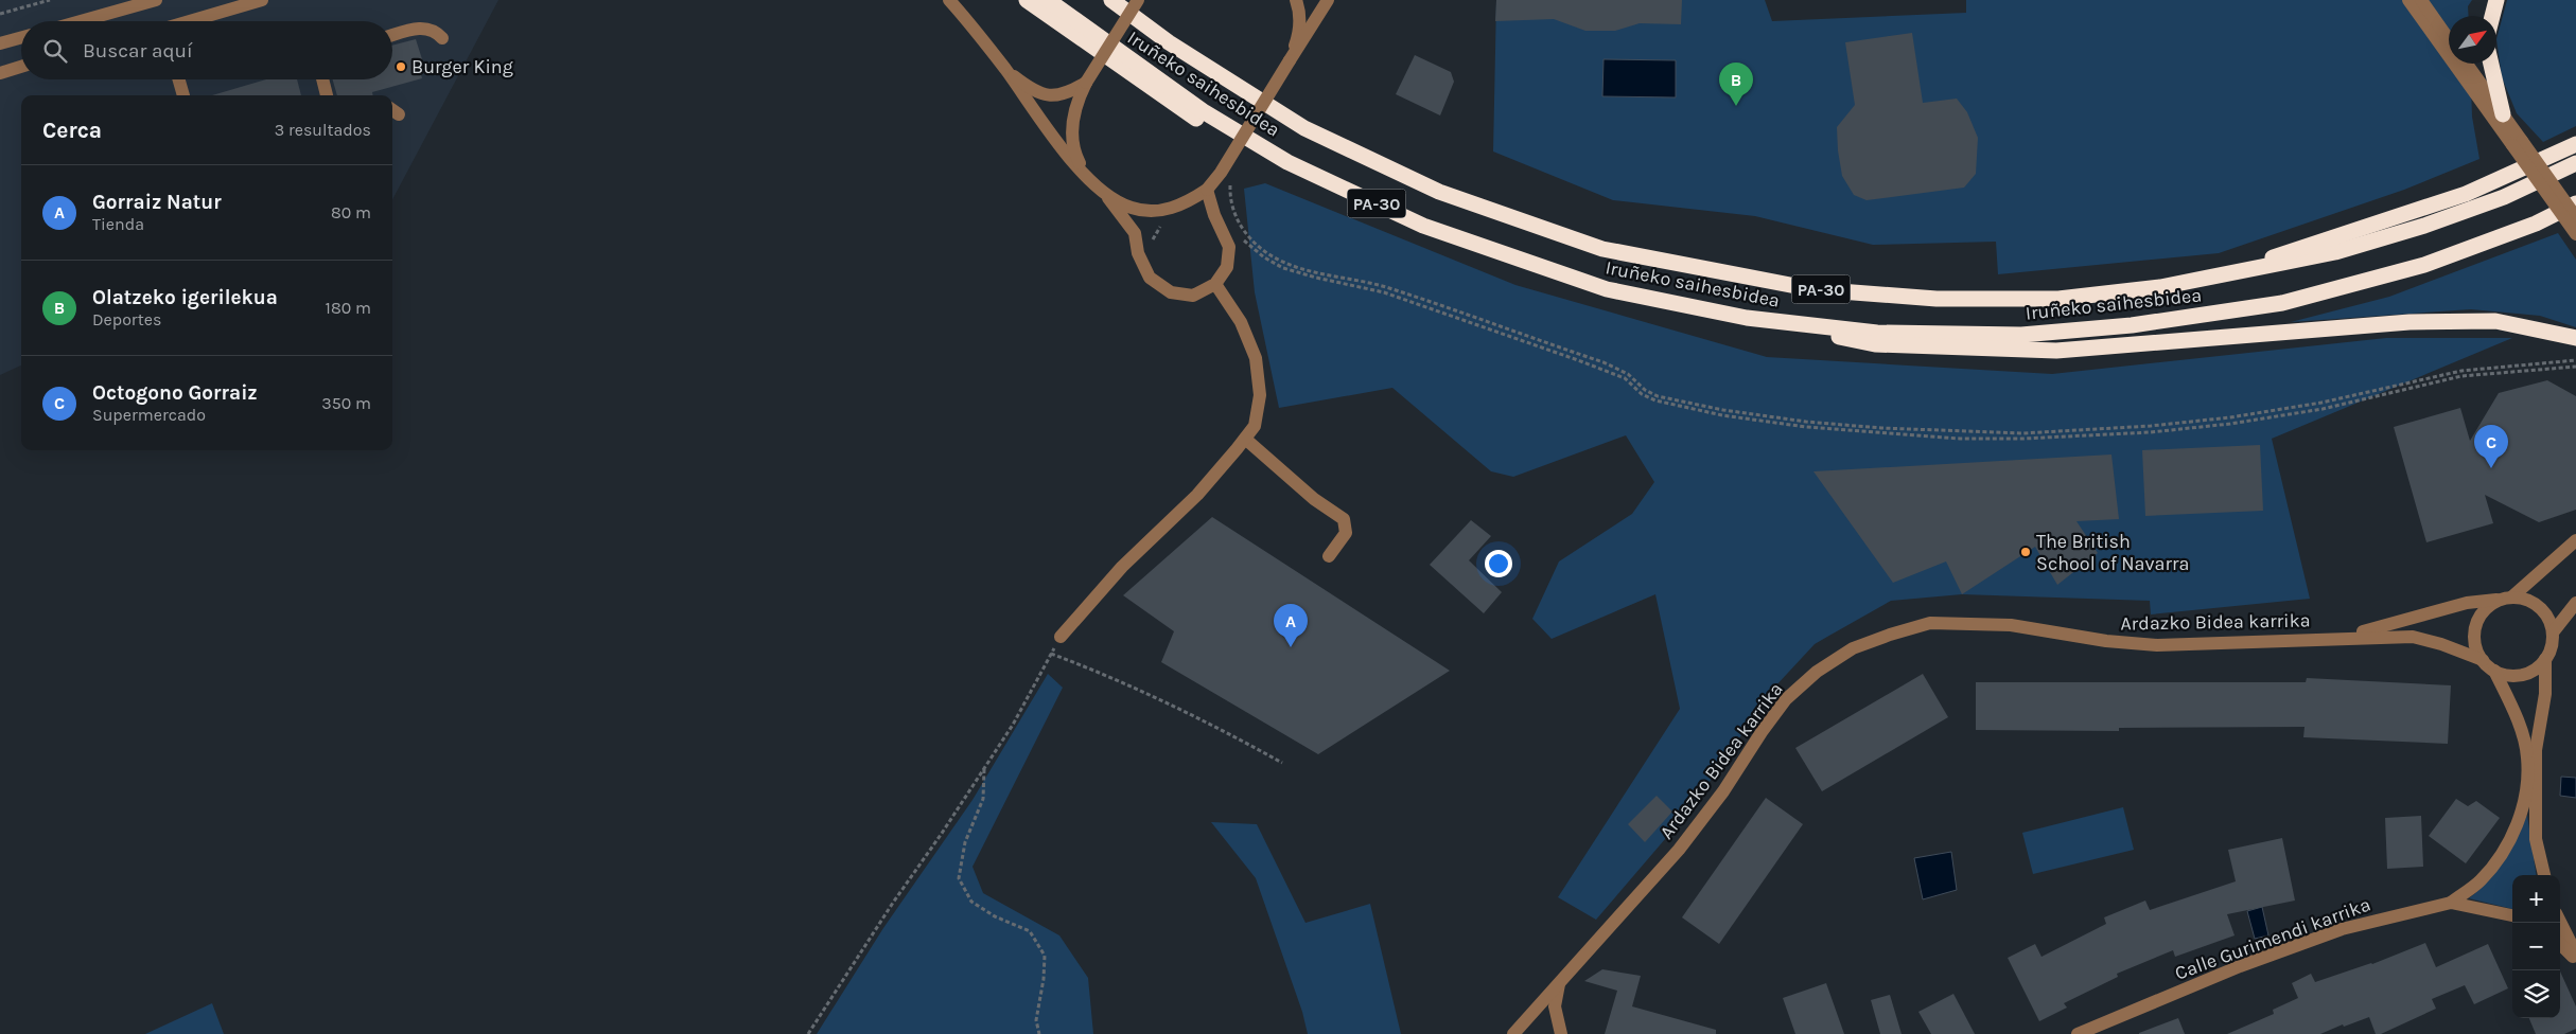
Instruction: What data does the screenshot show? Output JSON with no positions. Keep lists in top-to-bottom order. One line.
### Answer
{"streets":{"highway":["Iruñeko saihesbidea","PA-30"],"street":["Ardazko Bidea karrika","Calle Gurimendi karrika"]},"places":["Burger King","The British School of Navarra"],"north":"top right","page":{"search":"Buscar aquí","pins":["B","C","A"],"heading":["Cerca","3 resultados"],"list":[{"mark":"A","name":"Gorraiz Natur","note":"Tienda","value":"80 m"},{"mark":"B","name":"Olatzeko igerilekua","note":"Deportes","value":"180 m"},{"mark":"C","name":"Octogono Gorraiz","note":"Supermercado","value":"350 m"}],"map_buttons":["+","−"]}}
